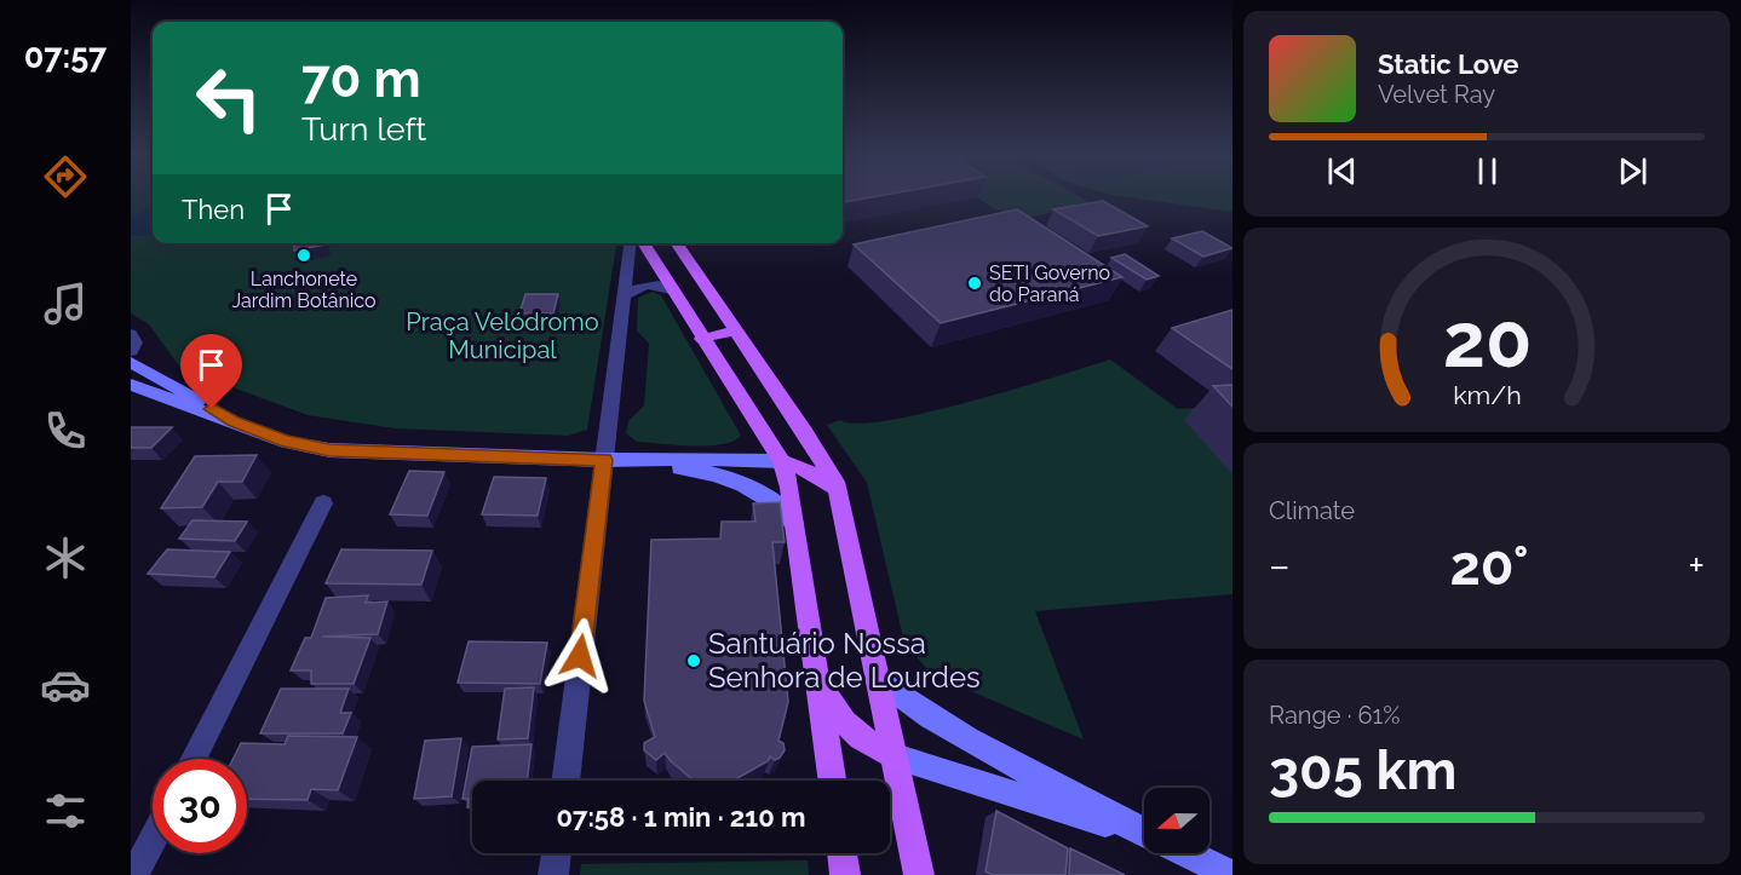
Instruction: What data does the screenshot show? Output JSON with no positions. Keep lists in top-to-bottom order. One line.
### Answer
{"parks":["Praça Velódromo Municipal"],"places":["Lanchonete Jardim Botânico","SETI Governo do Paraná","Santuário Nossa Senhora de Lourdes"],"north":"left","page":{"tabs":"07:57","turn":["70 m","Turn left"],"song":["Static Love","Velvet Ray"],"then":"Then","tile":["Climate",["Range · 61%","305 km"]],"heat":["−","20°","+"],"limit":"30","trip":"07:58 · 1 min · 210 m","gauge":["20","km/h"]}}
